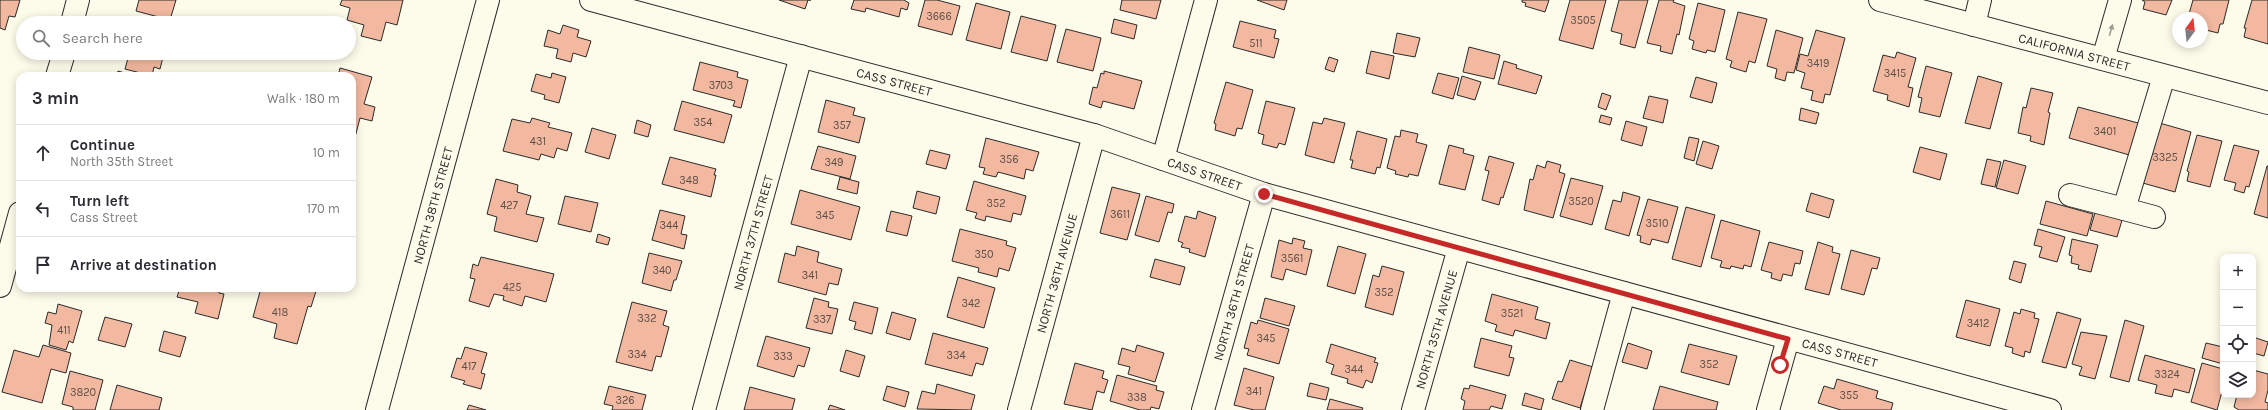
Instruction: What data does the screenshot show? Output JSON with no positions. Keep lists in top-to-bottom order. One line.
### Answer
{"streets":{"street":["CALIFORNIA STREET","CASS STREET","NORTH 38TH STREET","NORTH 37TH STREET","NORTH 36TH AVENUE","NORTH 36TH STREET","NORTH 35TH AVENUE"]},"crossings":[["CASS STREET","NORTH 37TH STREET"],["CASS STREET","NORTH 36TH AVENUE"],["CASS STREET","NORTH 36TH STREET"],["CASS STREET","NORTH 35TH AVENUE"]],"house_numbers":["3666","3505","511","3419","3415","3703","354","357","3401","431","3325","356","349","348","3520","352","427","3611","345","3510","344","350","3561","340","341","425","352","342","418","3521","332","337","3412","411","345","334","334","333","352","417","344","3324","341","3820","355","338","326"],"north":"top","page":{"search":"Search here","heading":["3 min","Walk · 180 m"],"list":[["Continue","North 35th Street","10 m"],["Turn left","Cass Street","170 m"],"Arrive at destination"],"map_buttons":["+","−"]}}
